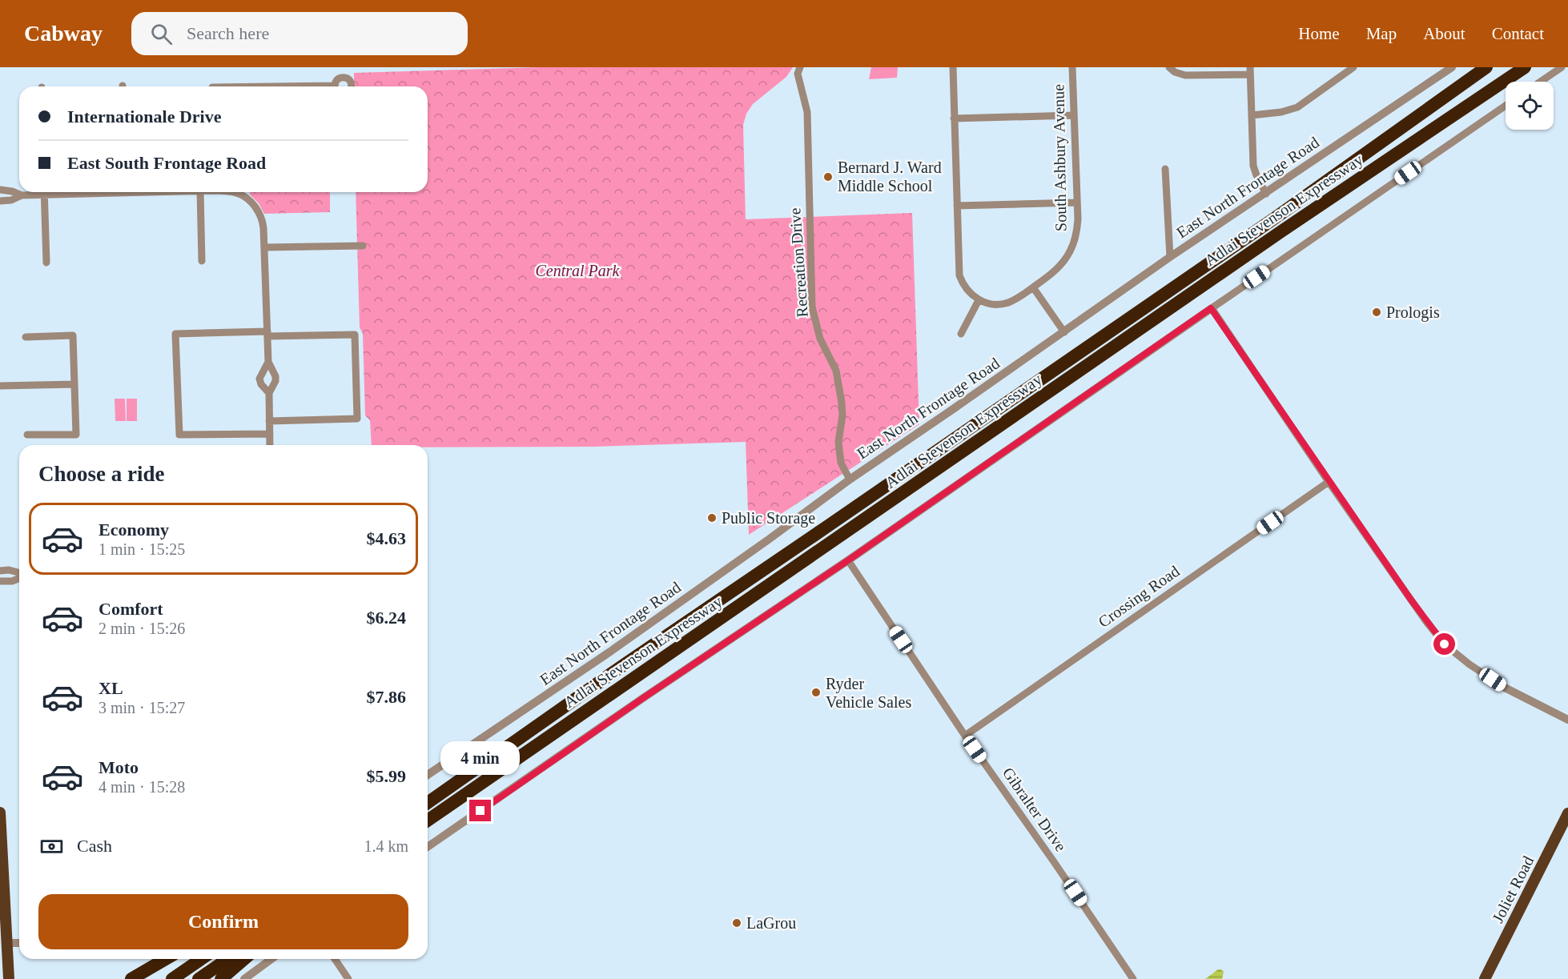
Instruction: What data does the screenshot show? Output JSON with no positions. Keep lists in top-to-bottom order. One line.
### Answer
{"streets":{"highway":["Adlai Stevenson Expressway"],"main road":["Joliet Road"],"street":["South Ashbury Avenue","East North Frontage Road","Recreation Drive","Crossing Road","Gibralter Drive"]},"crossings":[["East North Frontage Road","Recreation Drive"],["Crossing Road","Gibralter Drive"]],"parks":["Central Park"],"places":["Bernard J. Ward Middle School","Prologis","Public Storage","Ryder Vehicle Sales","LaGrou"],"page":{"header":"Cabway","search":"Search here","nav":["Home","Map","About","Contact"],"banner":["Internationale Drive","East South Frontage Road"],"heading":"Choose a ride","list":[{"name":"Economy","note":"1 min · 15:25","value":"$4.63"},{"name":"Comfort","note":"2 min · 15:26","value":"$6.24"},{"name":"XL","note":"3 min · 15:27","value":"$7.86"},{"name":"Moto","note":"4 min · 15:28","value":"$5.99"}],"bubble":"4 min","pay":["Cash","1.4 km"],"buttons":"Confirm"}}
